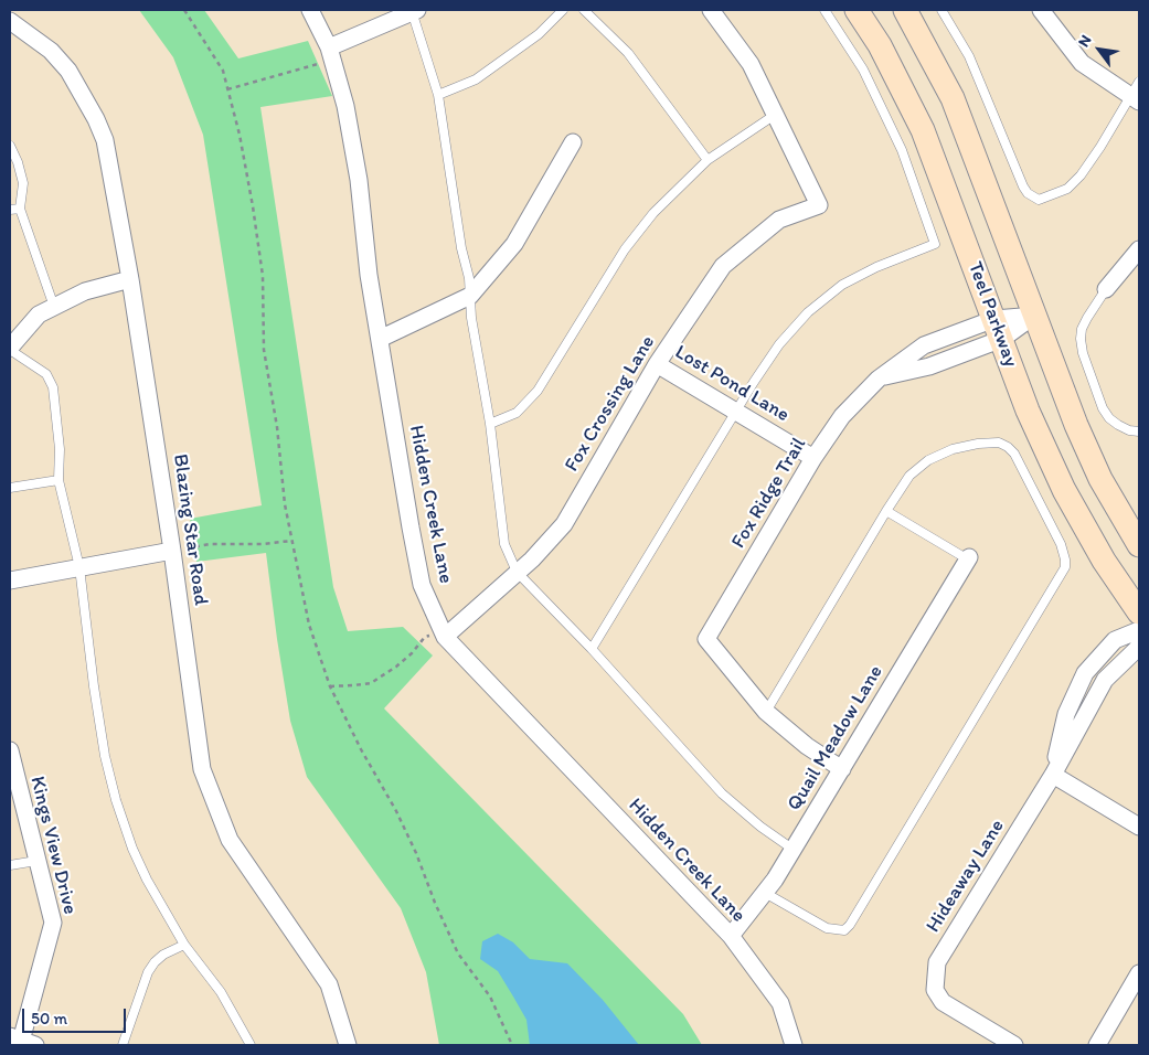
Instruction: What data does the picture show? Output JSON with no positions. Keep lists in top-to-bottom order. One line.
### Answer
{"streets":{"main road":["Teel Parkway"],"street":["Lost Pond Lane","Fox Crossing Lane","Fox Ridge Trail","Hidden Creek Lane","Blazing Star Road","Quail Meadow Lane","Kings View Drive","Hideaway Lane"]},"crossings":[["Teel Parkway","Fox Ridge Trail"],["Lost Pond Lane","Fox Crossing Lane"],["Lost Pond Lane","Fox Ridge Trail"],["Fox Crossing Lane","Hidden Creek Lane"],["Hidden Creek Lane","Quail Meadow Lane"]],"scale_bar":"50 m","north":"top left"}
